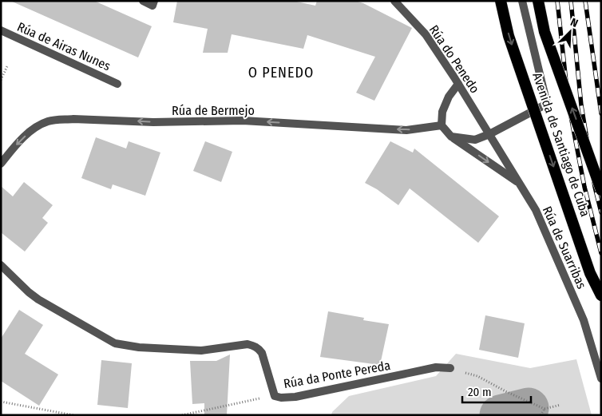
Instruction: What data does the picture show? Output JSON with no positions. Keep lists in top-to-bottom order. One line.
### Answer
{"streets":{"highway":["Avenida de Santiago de Cuba"],"street":["Rúa de Airas Nunes","Rúa do Penedo","Rúa de Bermejo","Rúa de Suarribas","Rúa da Ponte Pereda"]},"crossings":[["Rúa do Penedo","Rúa de Suarribas"]],"one_way":["Rúa de Bermejo"],"districts":["O PENEDO"],"scale_bar":"20 m","north":"top right"}
